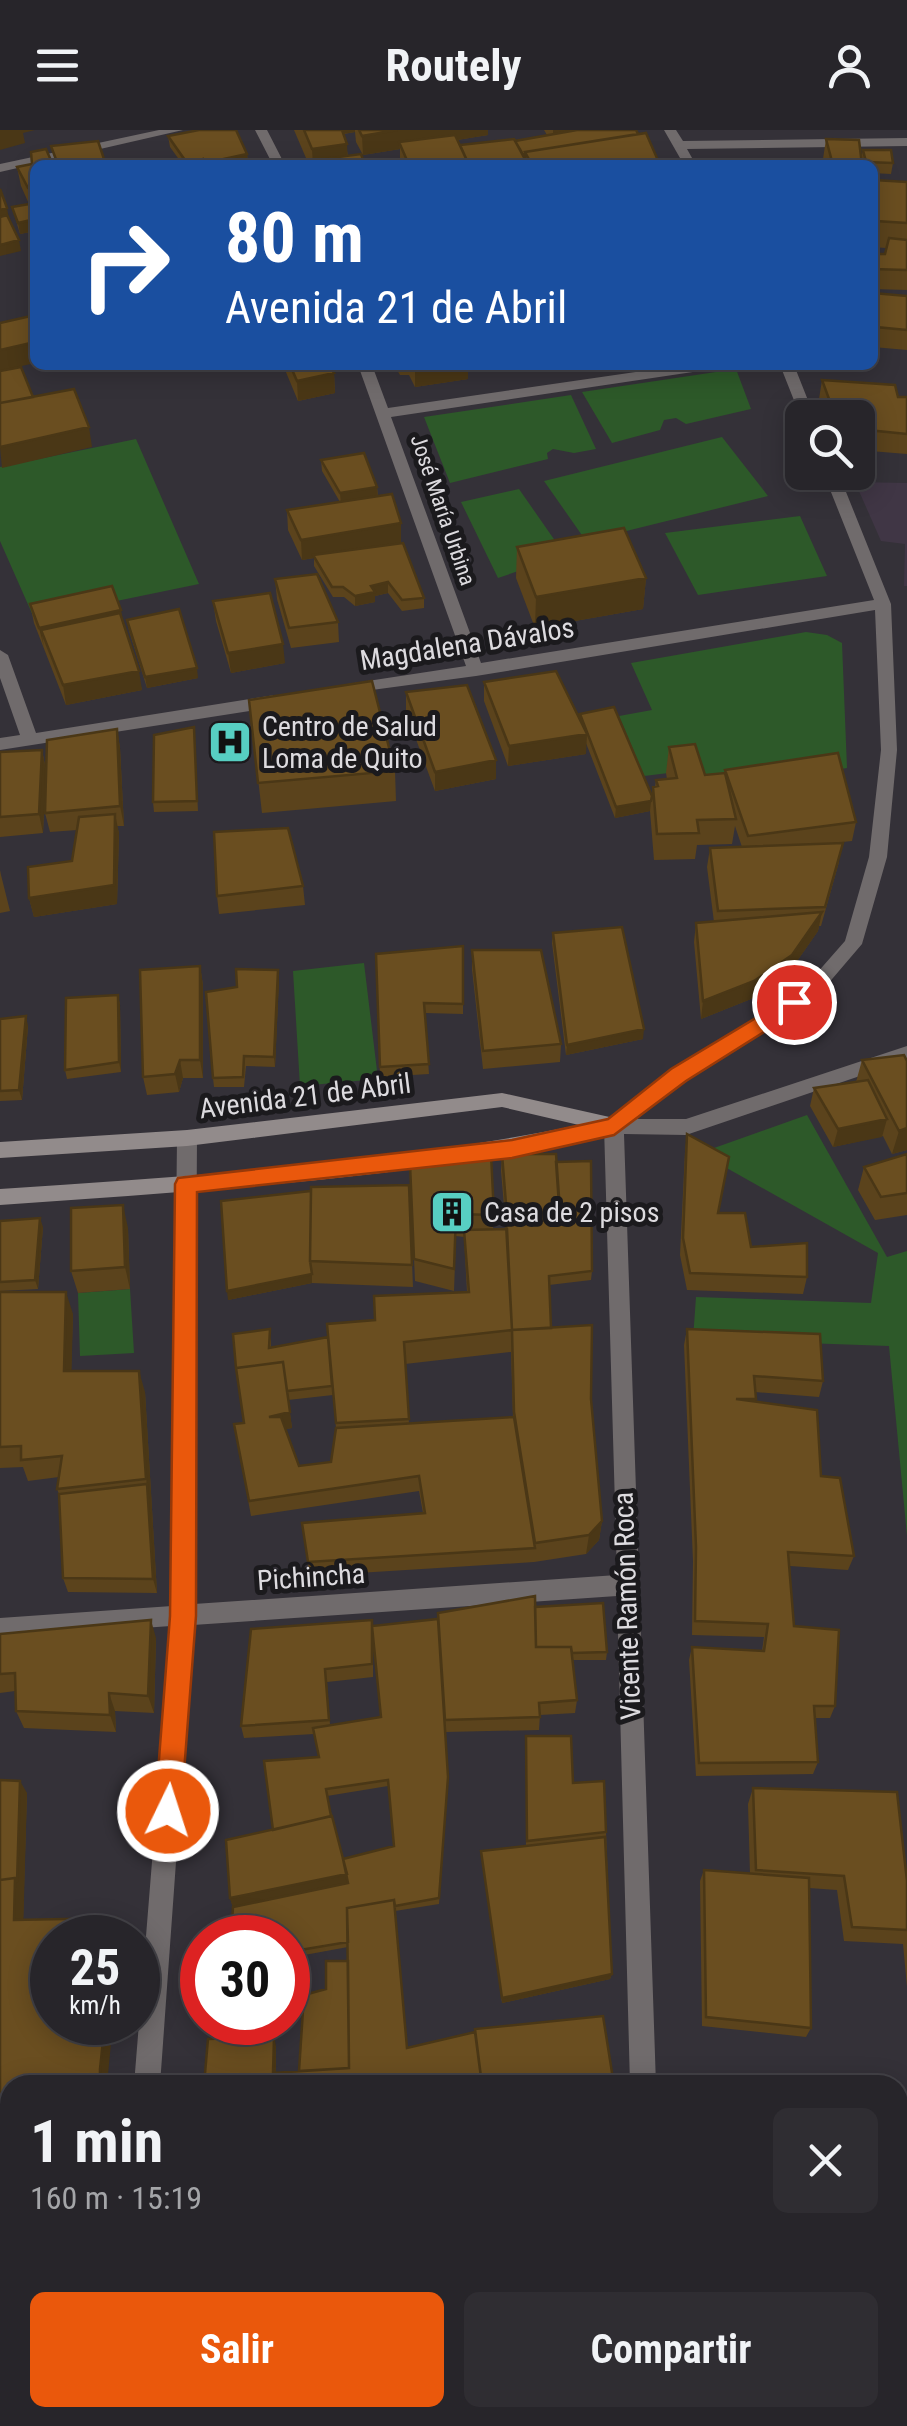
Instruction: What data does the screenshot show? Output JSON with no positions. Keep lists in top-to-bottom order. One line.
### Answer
{"streets":{"main road":["Avenida 21 de Abril"],"street":["José María Urbina","Magdalena Dávalos","Pichincha","Vicente Ramón Roca"]},"crossings":[["José María Urbina","Magdalena Dávalos"],["Avenida 21 de Abril","Vicente Ramón Roca"],["Pichincha","Vicente Ramón Roca"]],"places":{"hospital":["Centro de Salud Loma de Quito"],"building":["Casa de 2 pisos"]},"page":{"header":"Routely","turn":["80 m","Avenida 21 de Abril"],"speed":"25 km/h","limit":"30","heading":["1 min","160 m · 15:19"],"buttons":["Salir","Compartir"]}}
